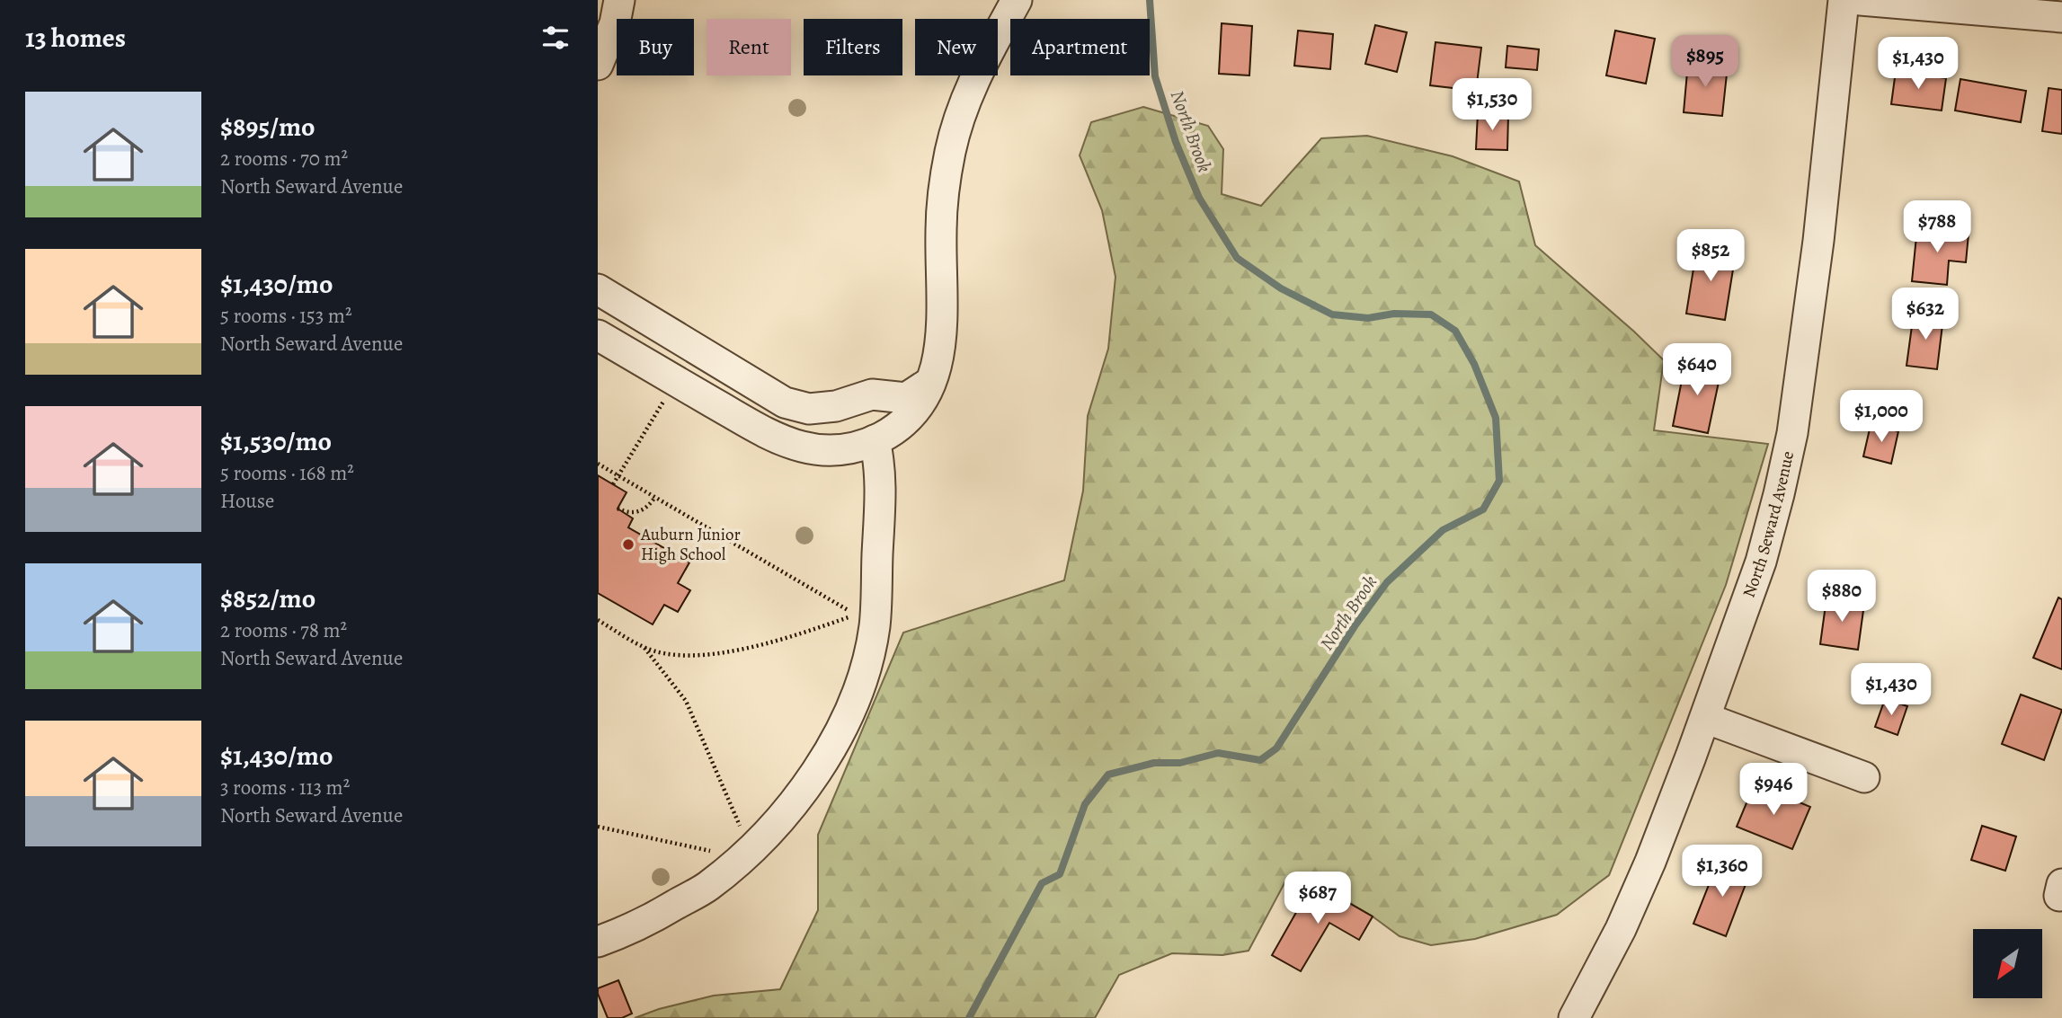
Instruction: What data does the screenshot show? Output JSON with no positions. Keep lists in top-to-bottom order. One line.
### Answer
{"streets":{"street":["North Seward Avenue"]},"water":["North Brook"],"places":["Auburn Junior High School"],"north":"bottom left","page":{"heading":"13 homes","chip":["Buy","Rent","Filters","New","Apartment"],"price":["$895","$1,430","$1,530","$788","$852","$632","$640","$1,000","$880","$1,430","$946","$1,360","$687"],"list":[{"name":"$895/mo","note":"2 rooms · 70 m² · North Seward Avenue"},{"name":"$1,430/mo","note":"5 rooms · 153 m² · North Seward Avenue"},{"name":"$1,530/mo","note":"5 rooms · 168 m² · House"},{"name":"$852/mo","note":"2 rooms · 78 m² · North Seward Avenue"},{"name":"$1,430/mo","note":"3 rooms · 113 m² · North Seward Avenue"}]}}
